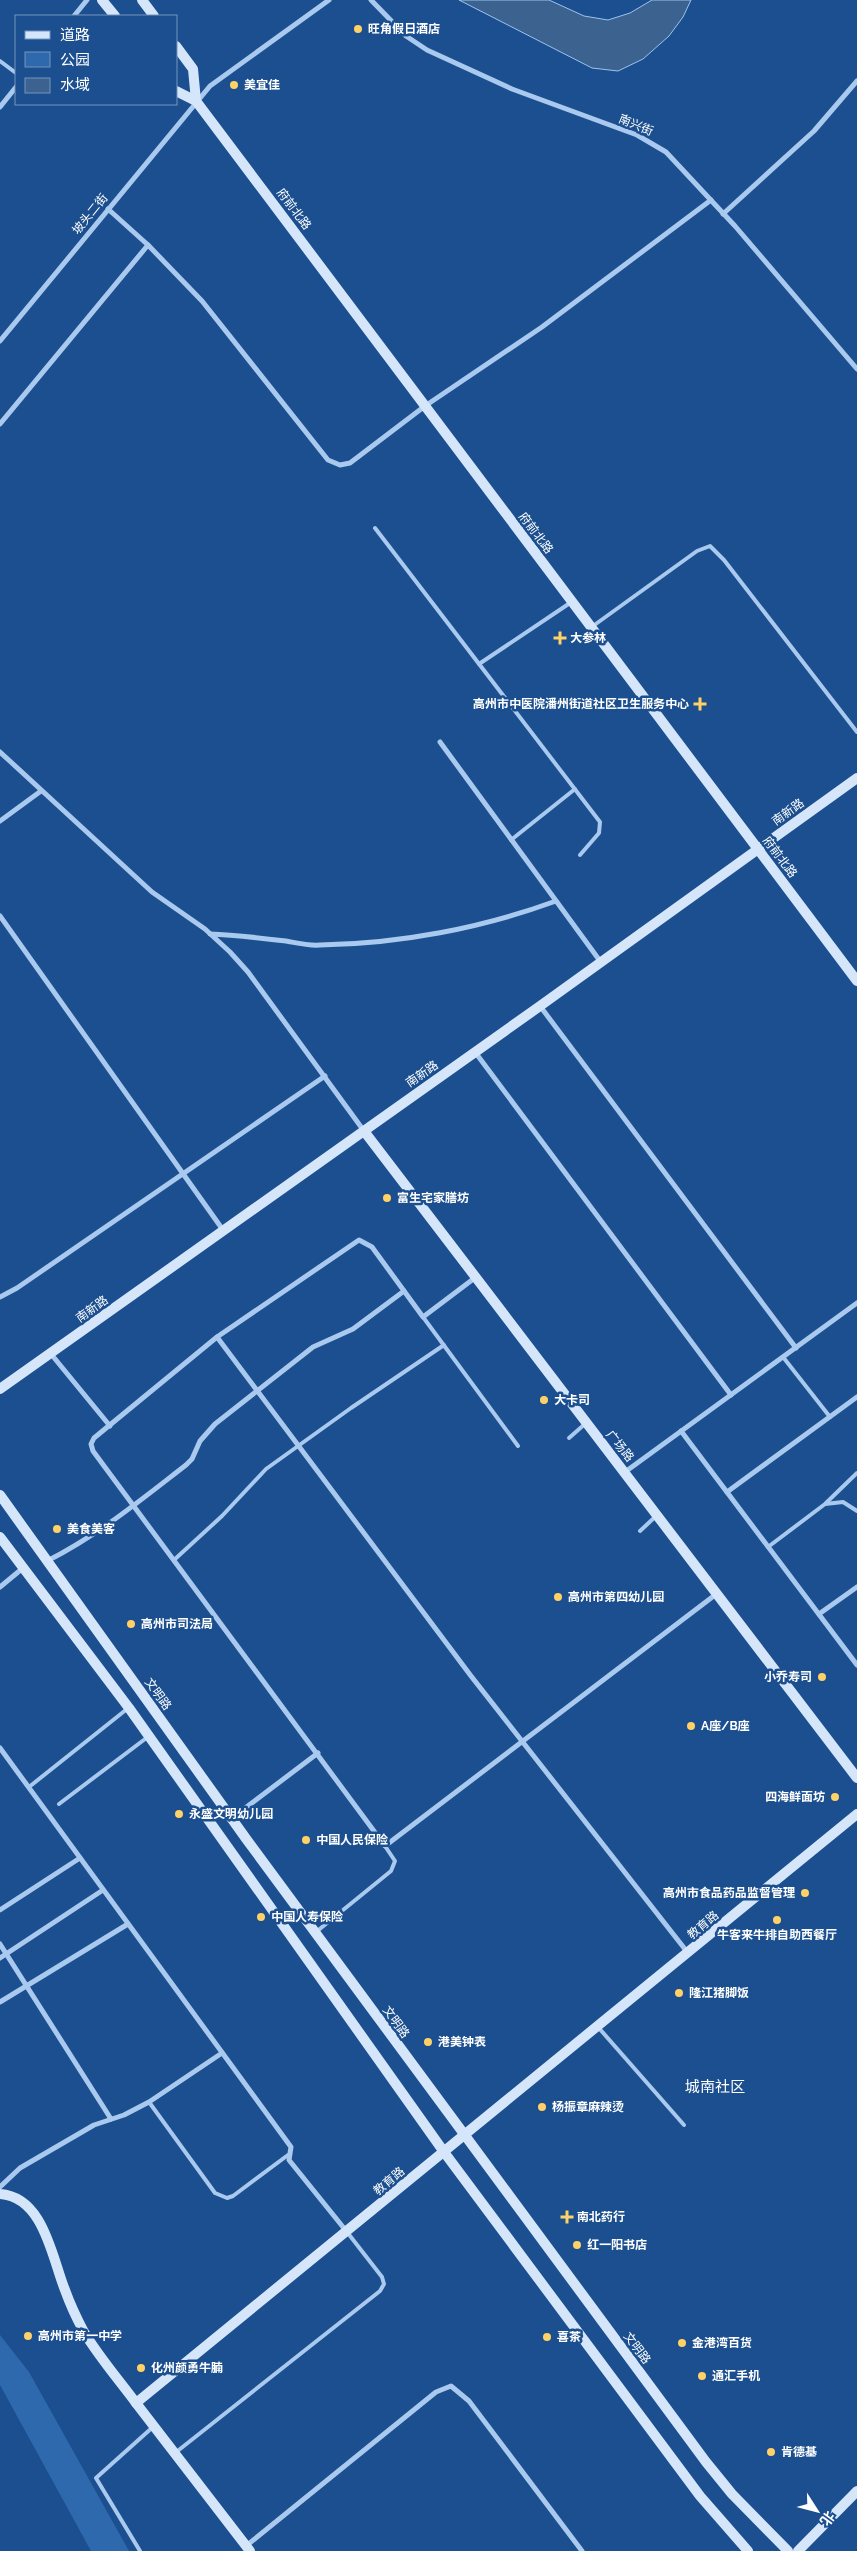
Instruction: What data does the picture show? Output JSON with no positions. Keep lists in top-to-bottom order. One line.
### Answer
{"streets":{"main road":["府前北路","南新路","广场路","文明路","教育路"],"street":["南兴街","坡头二街"]},"crossings":[["府前北路","坡头二街"],["府前北路","南新路"],["南新路","广场路"],["文明路","教育路"]],"districts":["城南社区"],"places":{"other":["旺角假日酒店","美宜佳","富生宅家膳坊","大卡司","美食美客","高州市第四幼儿园","高州市司法局","小乔寿司","A座/B座","四海鲜面坊","永盛文明幼儿园","中国人民保险","高州市食品药品监督管理","中国人寿保险","牛客来牛排自助西餐厅","隆江猪脚饭","港美钟表","杨振章麻辣烫","红一阳书店","高州市第一中学","喜茶","金港湾百货","化州颜勇牛腩","通汇手机","肯德基"],"health":["大参林","高州市中医院潘州街道社区卫生服务中心","南北药行"]},"legend":["道路","公园","水域"],"north":"bottom right"}
